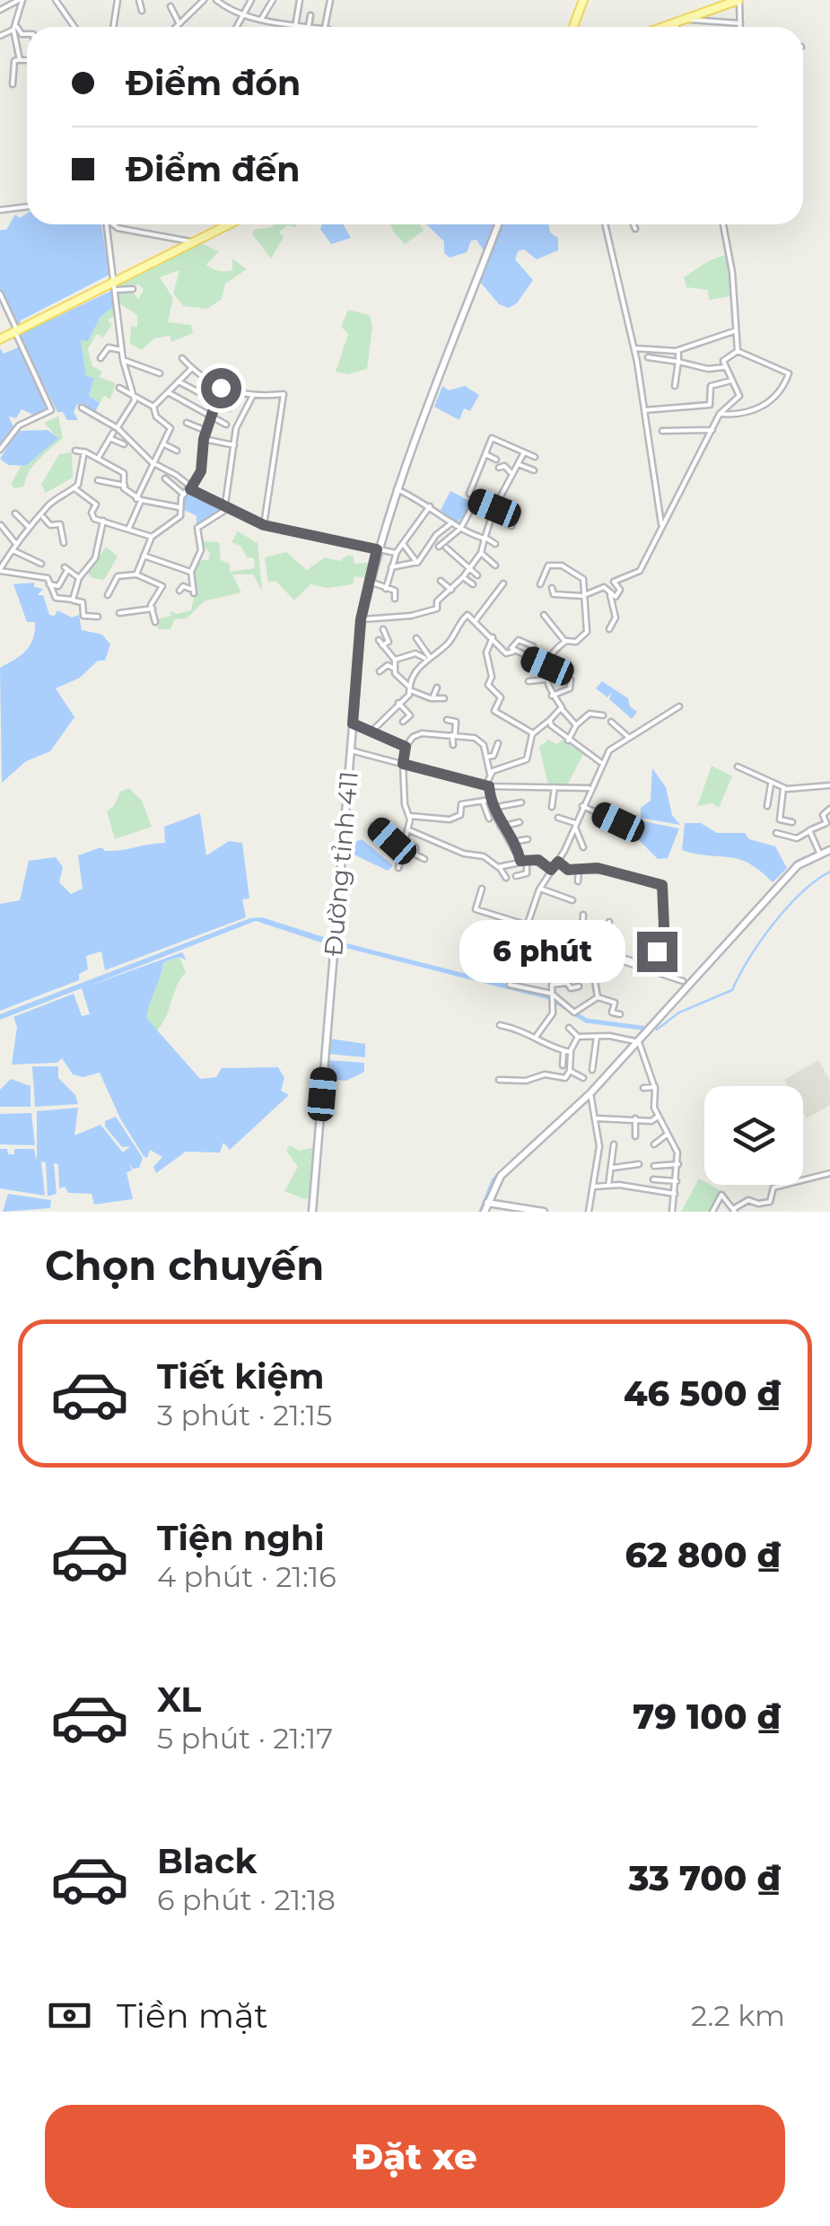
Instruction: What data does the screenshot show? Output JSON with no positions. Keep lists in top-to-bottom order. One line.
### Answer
{"streets":{"main road":["Đường tỉnh 411"]},"page":{"banner":["Điểm đón","Điểm đến"],"bubble":"6 phút","heading":"Chọn chuyến","list":[{"name":"Tiết kiệm","note":"3 phút · 21:15","value":"46 500 ₫"},{"name":"Tiện nghi","note":"4 phút · 21:16","value":"62 800 ₫"},{"name":"XL","note":"5 phút · 21:17","value":"79 100 ₫"},{"name":"Black","note":"6 phút · 21:18","value":"33 700 ₫"}],"pay":["Tiền mặt","2.2 km"],"buttons":"Đặt xe"}}
